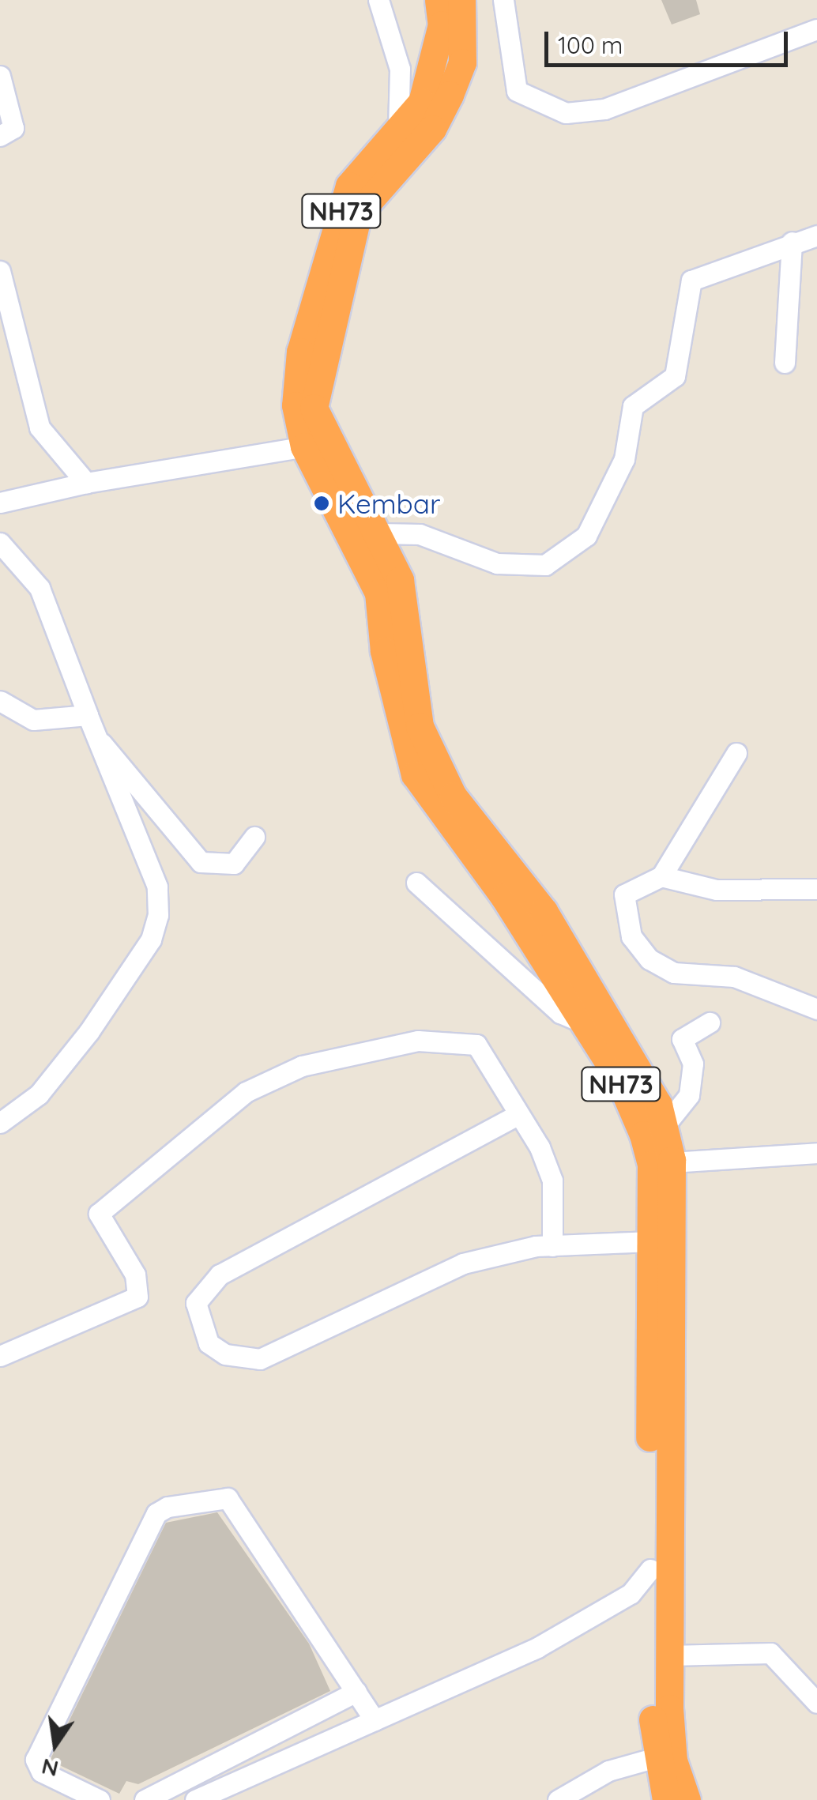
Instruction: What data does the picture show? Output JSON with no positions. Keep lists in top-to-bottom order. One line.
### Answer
{"streets":{"highway":["NH73"]},"places":["Kembar"],"scale_bar":"100 m","north":"bottom"}
